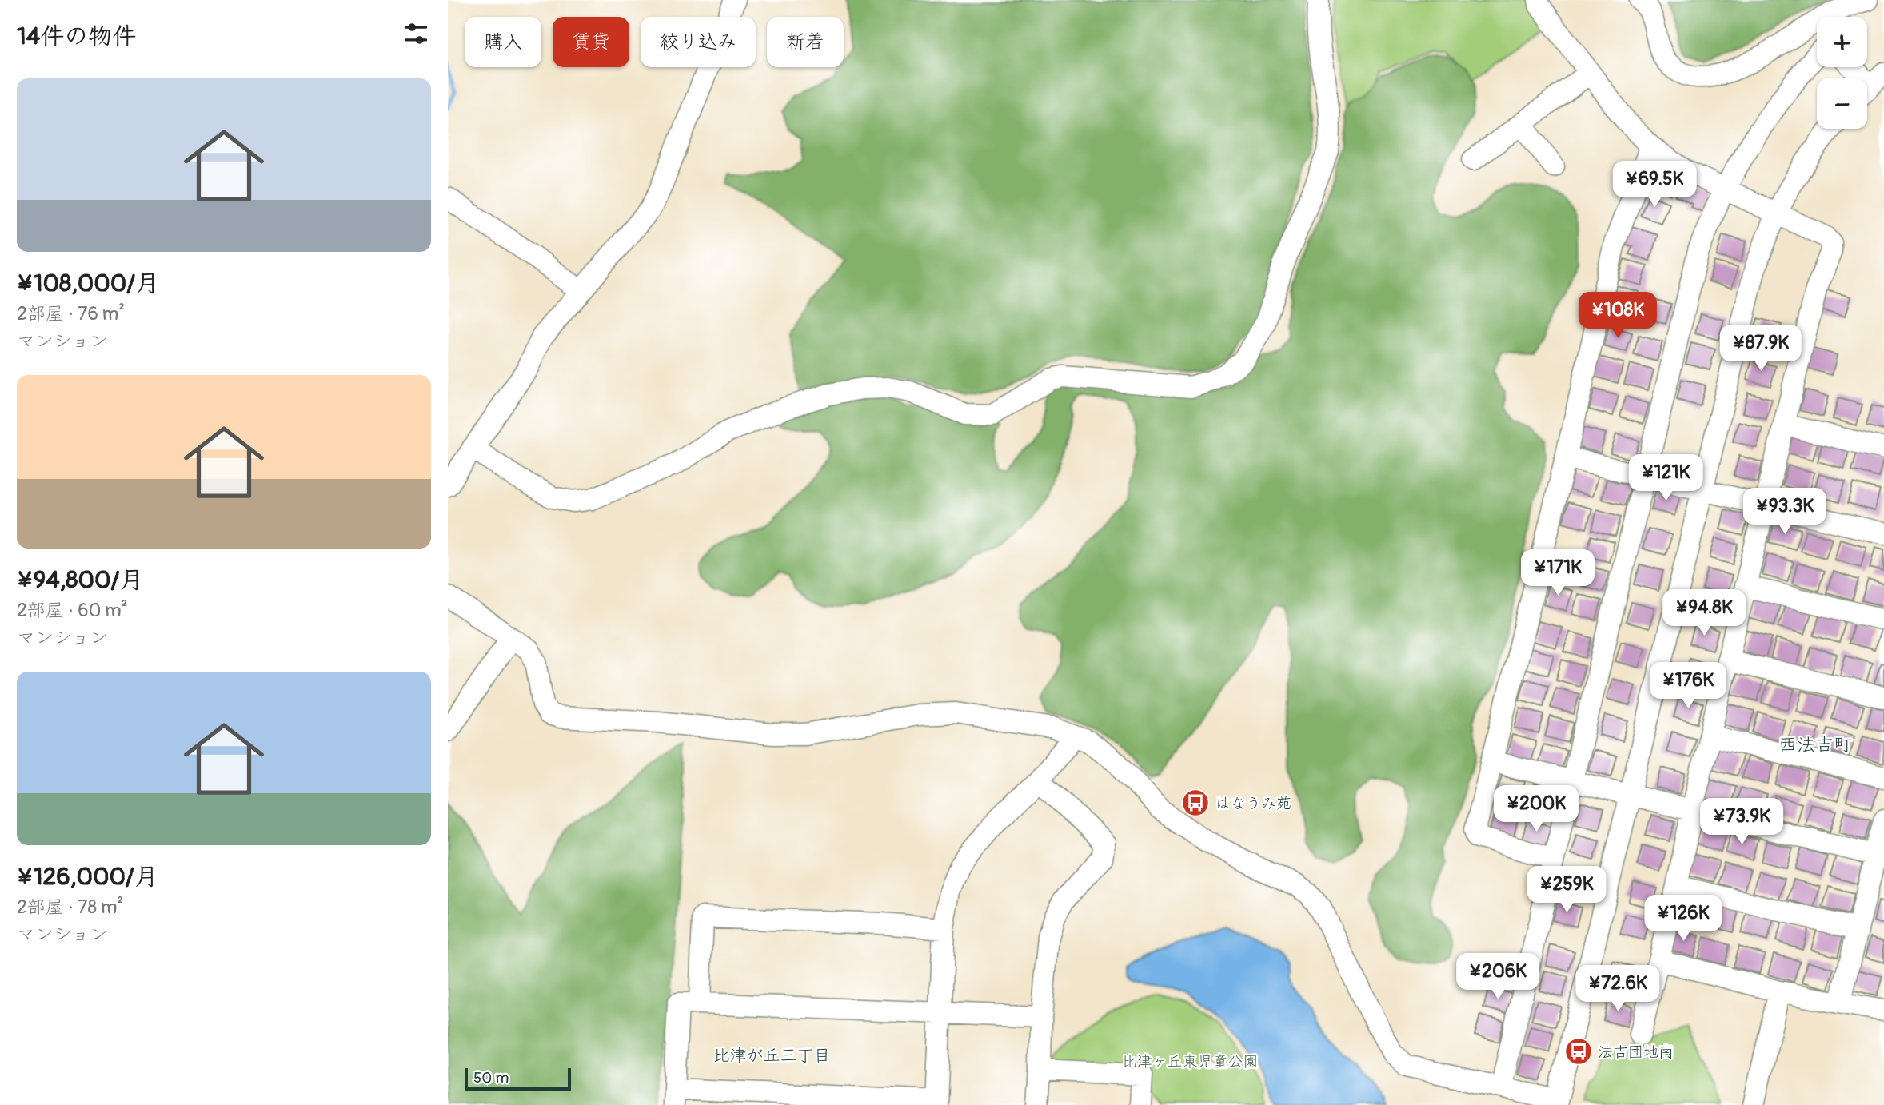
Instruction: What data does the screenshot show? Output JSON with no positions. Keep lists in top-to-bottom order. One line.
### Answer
{"districts":["西法吉町","比津が丘三丁目"],"parks":["比津ヶ丘東児童公園"],"places":{"bus stop":["はなうみ苑","法吉団地南"]},"scale_bar":"50 m","page":{"heading":"14件の物件","map_buttons":["+","−"],"chip":["購入","賃貸","絞り込み","新着"],"list":[{"name":"¥108,000/月","note":"2部屋 · 76 m² · マンション"},{"name":"¥94,800/月","note":"2部屋 · 60 m² · マンション"},{"name":"¥126,000/月","note":"2部屋 · 78 m² · マンション"}],"price":["¥69.5K","¥108K","¥87.9K","¥121K","¥93.3K","¥171K","¥94.8K","¥176K","¥200K","¥73.9K","¥259K","¥126K","¥206K","¥72.6K"],"scale":"50 m"}}
